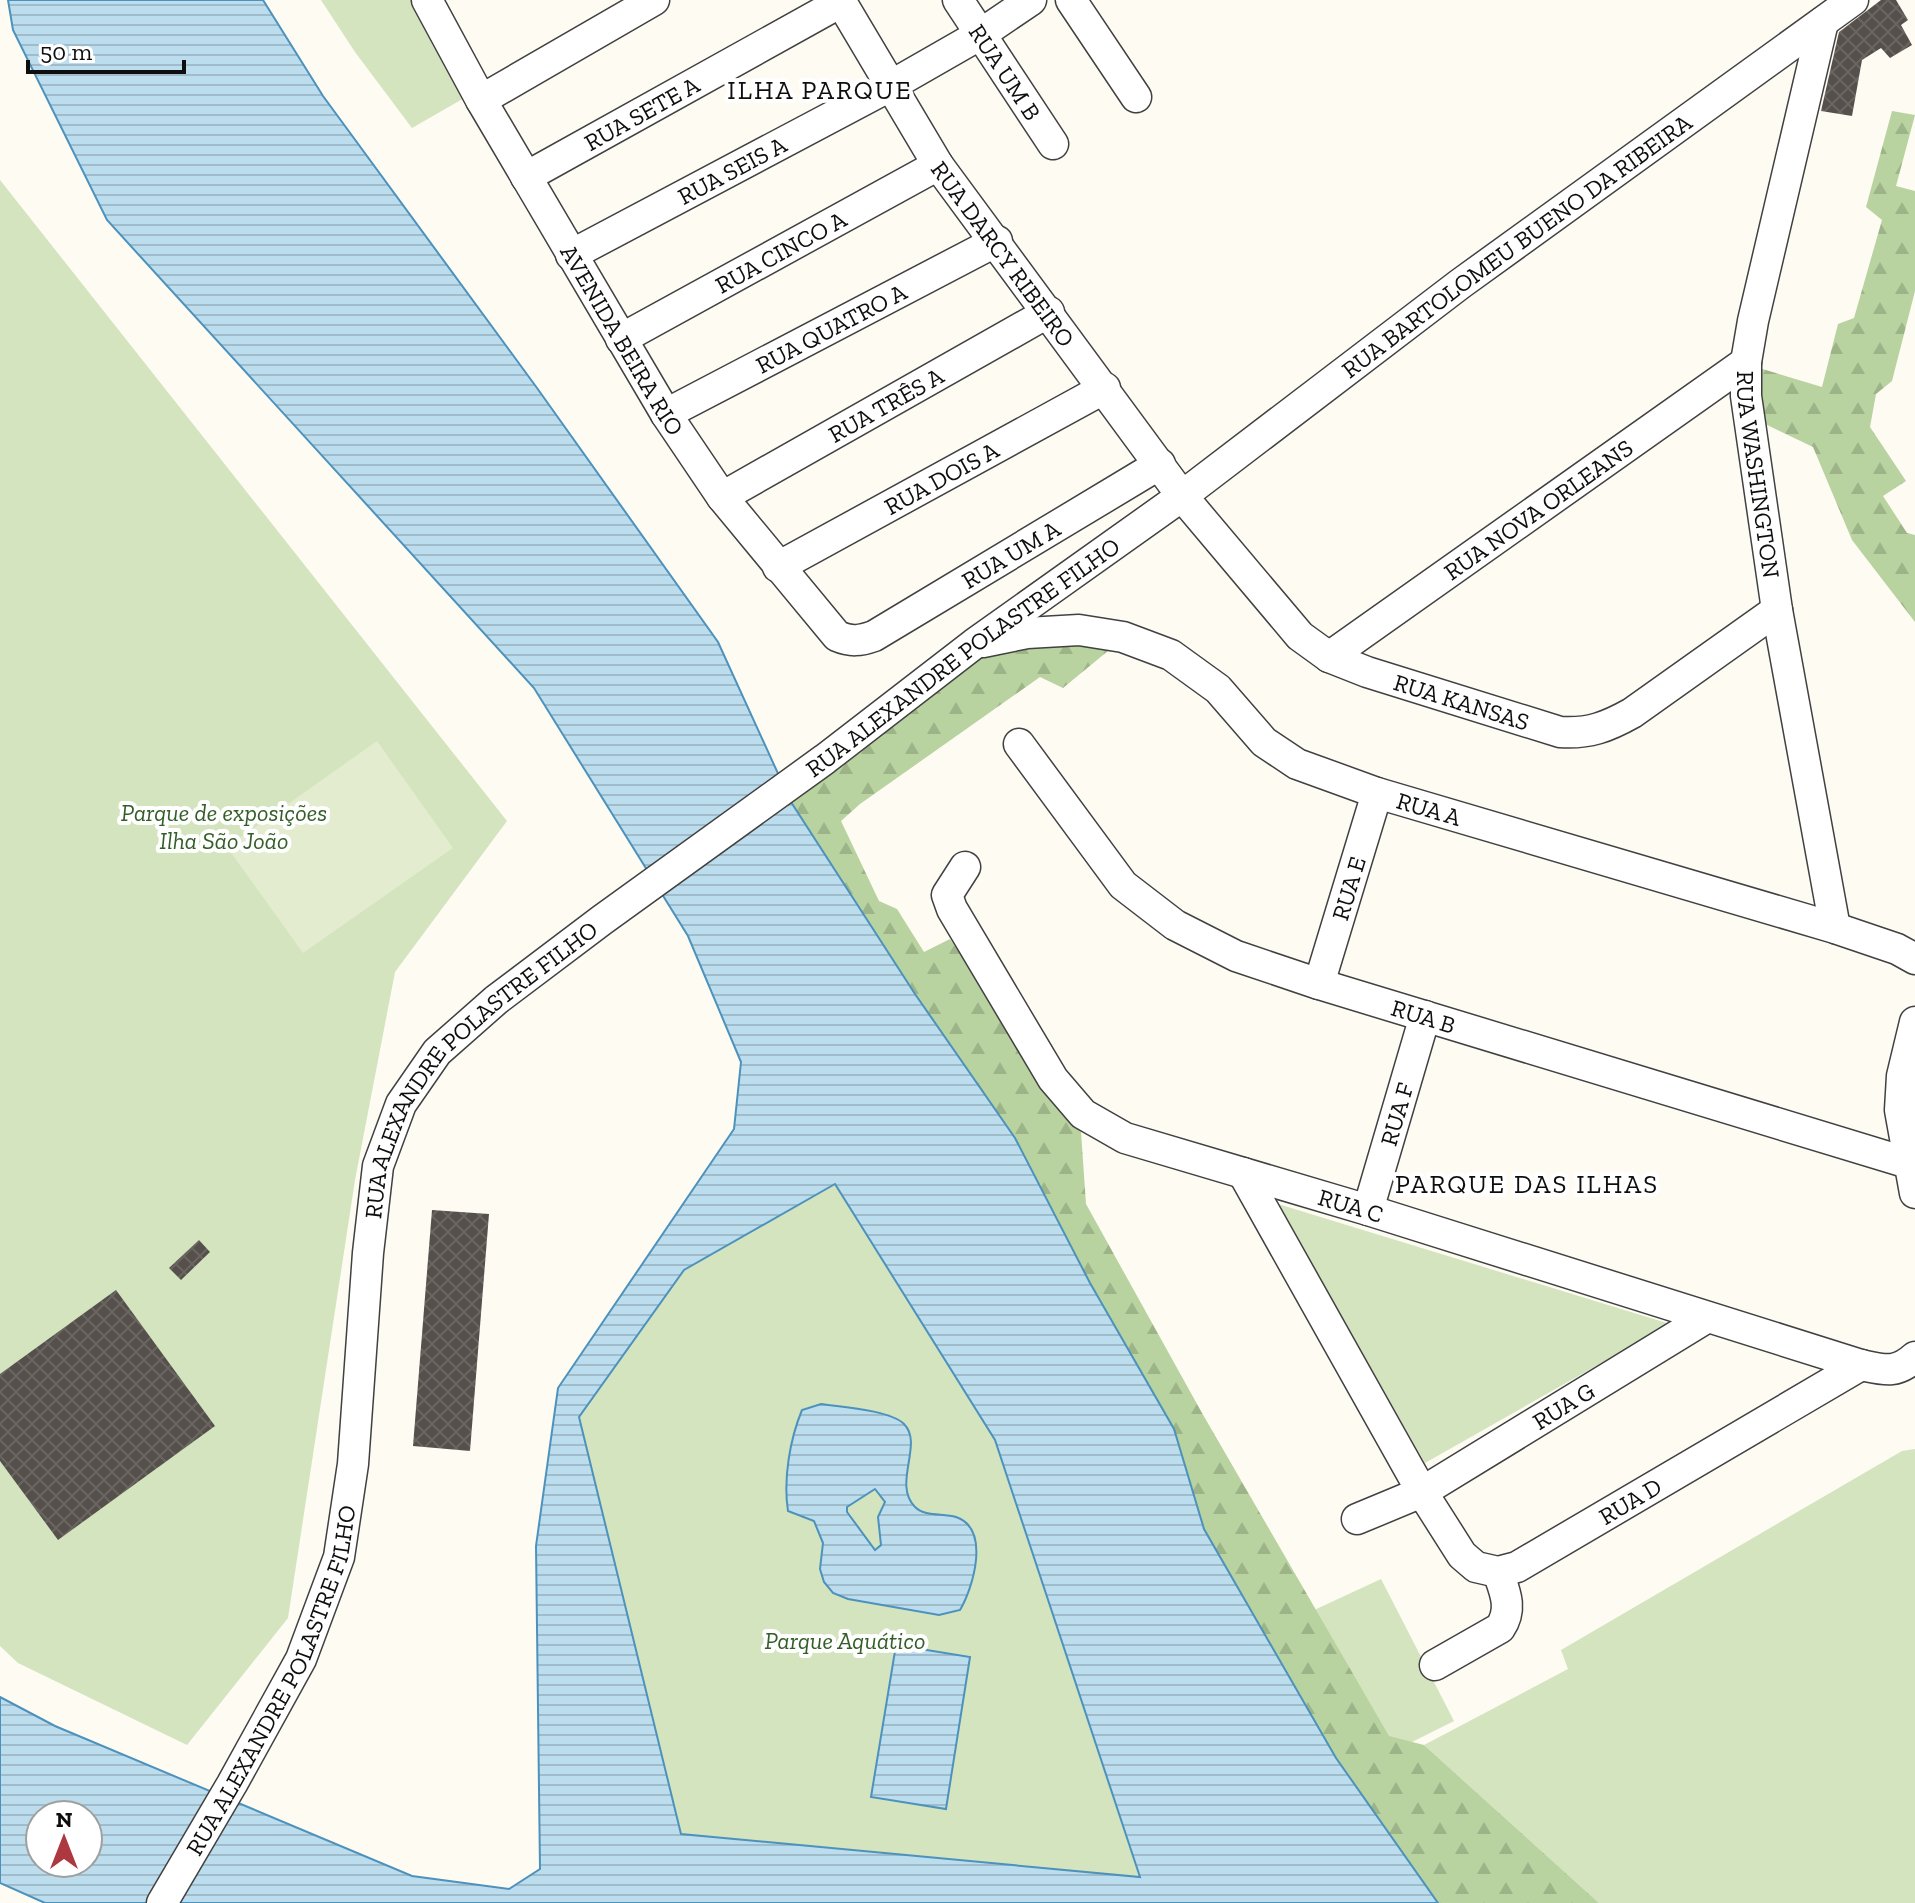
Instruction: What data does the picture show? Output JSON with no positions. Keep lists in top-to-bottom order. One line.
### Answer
{"streets":{"street":["RUA UM B","RUA SETE A","RUA SEIS A","RUA BARTOLOMEU BUENO DA RIBEIRA","RUA CINCO A","RUA DARCY RIBEIRO","RUA QUATRO A","AVENIDA BEIRA RIO","RUA TRÊS A","RUA WASHINGTON","RUA DOIS A","RUA NOVA ORLEANS","RUA UM A","RUA ALEXANDRE POLASTRE FILHO","RUA KANSAS","RUA A","RUA E","RUA B","RUA F","RUA C","RUA G","RUA D"]},"crossings":[["RUA UM B","RUA SEIS A"],["RUA SETE A","RUA DARCY RIBEIRO"],["RUA SETE A","AVENIDA BEIRA RIO"],["RUA SEIS A","RUA DARCY RIBEIRO"],["RUA SEIS A","AVENIDA BEIRA RIO"],["RUA BARTOLOMEU BUENO DA RIBEIRA","RUA DARCY RIBEIRO"],["RUA BARTOLOMEU BUENO DA RIBEIRA","RUA WASHINGTON"],["RUA BARTOLOMEU BUENO DA RIBEIRA","RUA ALEXANDRE POLASTRE FILHO"],["RUA BARTOLOMEU BUENO DA RIBEIRA","RUA KANSAS"],["RUA CINCO A","RUA DARCY RIBEIRO"],["RUA CINCO A","AVENIDA BEIRA RIO"],["RUA DARCY RIBEIRO","RUA QUATRO A"],["RUA DARCY RIBEIRO","RUA TRÊS A"],["RUA DARCY RIBEIRO","RUA DOIS A"],["RUA DARCY RIBEIRO","RUA UM A"],["RUA DARCY RIBEIRO","RUA ALEXANDRE POLASTRE FILHO"],["RUA DARCY RIBEIRO","RUA KANSAS"],["RUA QUATRO A","AVENIDA BEIRA RIO"],["AVENIDA BEIRA RIO","RUA TRÊS A"],["AVENIDA BEIRA RIO","RUA DOIS A"],["AVENIDA BEIRA RIO","RUA UM A"],["RUA WASHINGTON","RUA NOVA ORLEANS"],["RUA WASHINGTON","RUA KANSAS"],["RUA WASHINGTON","RUA A"],["RUA NOVA ORLEANS","RUA KANSAS"],["RUA ALEXANDRE POLASTRE FILHO","RUA KANSAS"],["RUA ALEXANDRE POLASTRE FILHO","RUA A"],["RUA A","RUA E"],["RUA E","RUA B"],["RUA B","RUA F"],["RUA F","RUA C"],["RUA C","RUA G"],["RUA C","RUA D"]],"districts":["ILHA PARQUE","PARQUE DAS ILHAS"],"parks":["Parque de exposições Ilha São João","Parque Aquático"],"scale_bar":"50 m","north":"top"}
